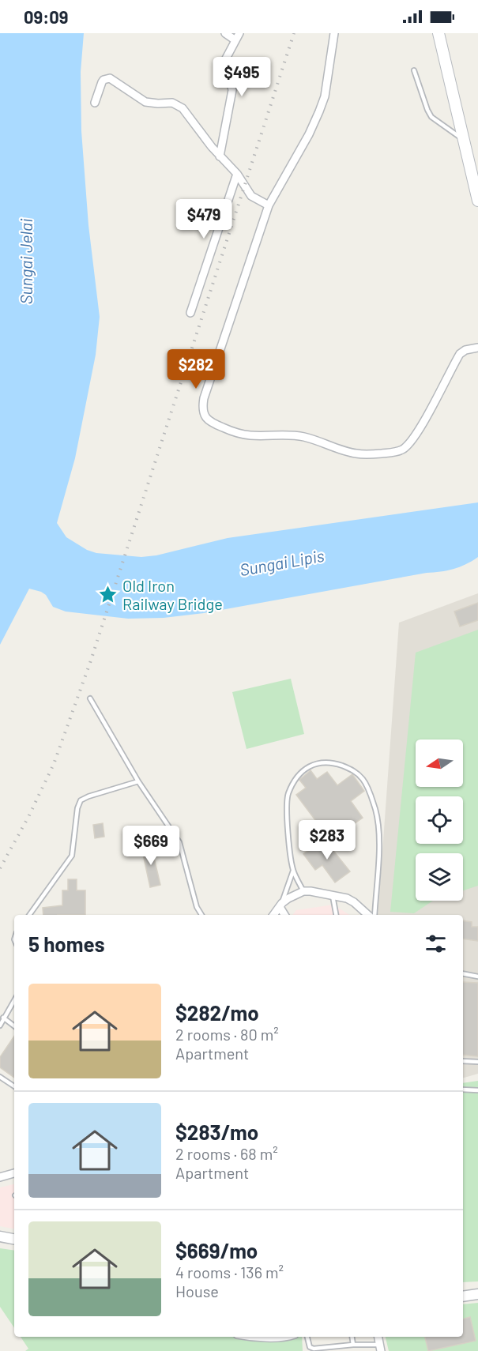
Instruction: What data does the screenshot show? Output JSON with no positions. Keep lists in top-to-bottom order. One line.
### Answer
{"water":["Sungai Jelai","Sungai Lipis"],"places":{"place":["Old Iron Railway Bridge"]},"north":"left","page":{"status":"09:09","price":["$495","$479","$282","$283","$669"],"heading":"5 homes","list":[{"name":"$282/mo","note":"2 rooms · 80 m² · Apartment"},{"name":"$283/mo","note":"2 rooms · 68 m² · Apartment"},{"name":"$669/mo","note":"4 rooms · 136 m² · House"}]}}
